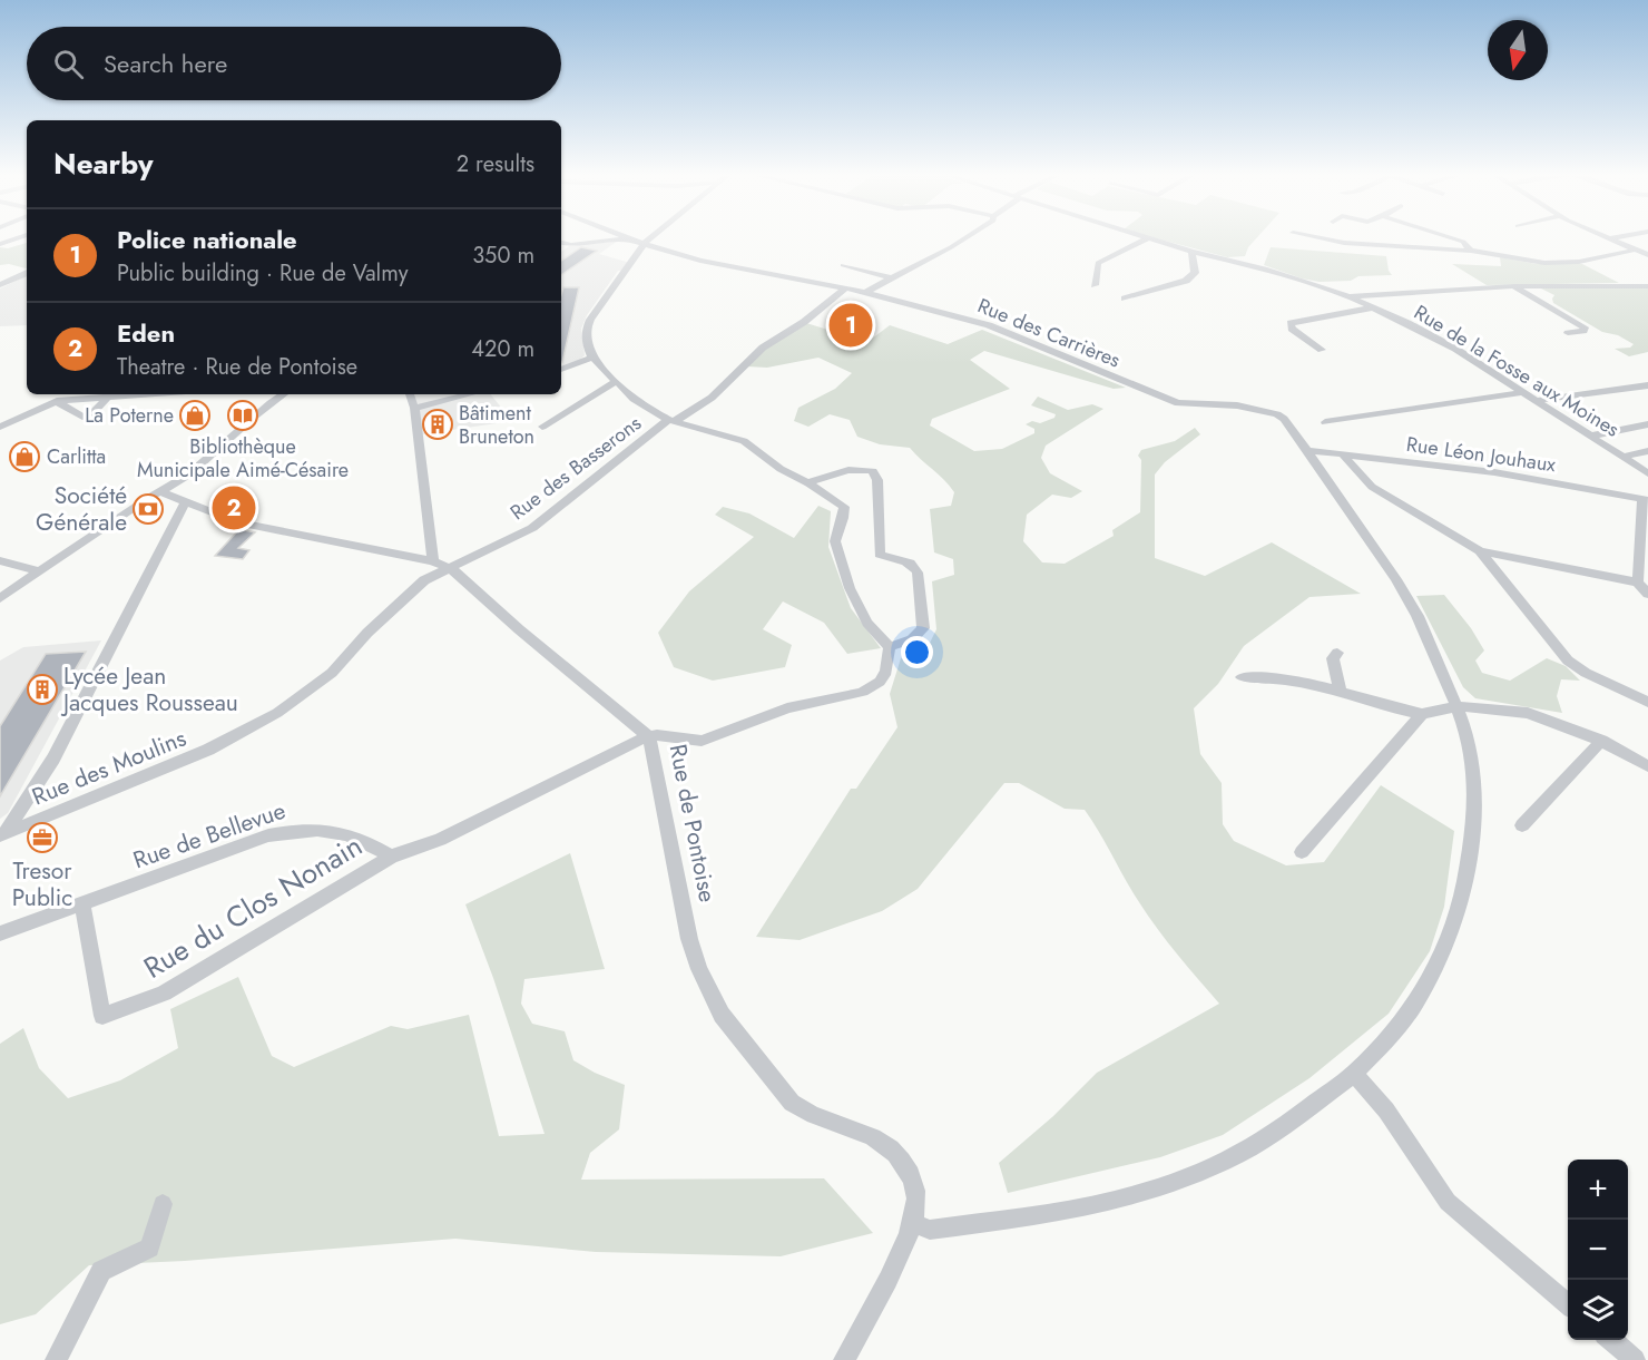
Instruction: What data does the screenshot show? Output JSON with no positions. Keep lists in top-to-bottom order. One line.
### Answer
{"streets":{"street":["Rue des Carrières","Rue de la Fosse aux Moines","Rue Léon Jouhaux","Rue des Basserons","Rue des Moulins","Rue de Pontoise","Rue de Bellevue","Rue du Clos Nonain"]},"crossings":[["Rue des Carrières","Rue Léon Jouhaux"],["Rue des Carrières","Rue de Pontoise"],["Rue des Basserons","Rue des Moulins"],["Rue des Basserons","Rue de Pontoise"],["Rue des Moulins","Rue de Pontoise"],["Rue de Bellevue","Rue du Clos Nonain"]],"places":{"shop":["La Poterne","Carlitta"],"library":["Bibliothèque Municipale Aimé-Césaire"],"building":["Bâtiment Bruneton","Lycée Jean Jacques Rousseau"],"bank":["Société Générale"],"office":["Tresor Public"]},"north":"bottom","page":{"search":"Search here","heading":["Nearby","2 results"],"list":[{"mark":"1","name":"Police nationale","note":"Public building · Rue de Valmy","value":"350 m"},{"mark":"2","name":"Eden","note":"Theatre · Rue de Pontoise","value":"420 m"}],"pins":["1","2"],"map_buttons":["+","−"]}}
